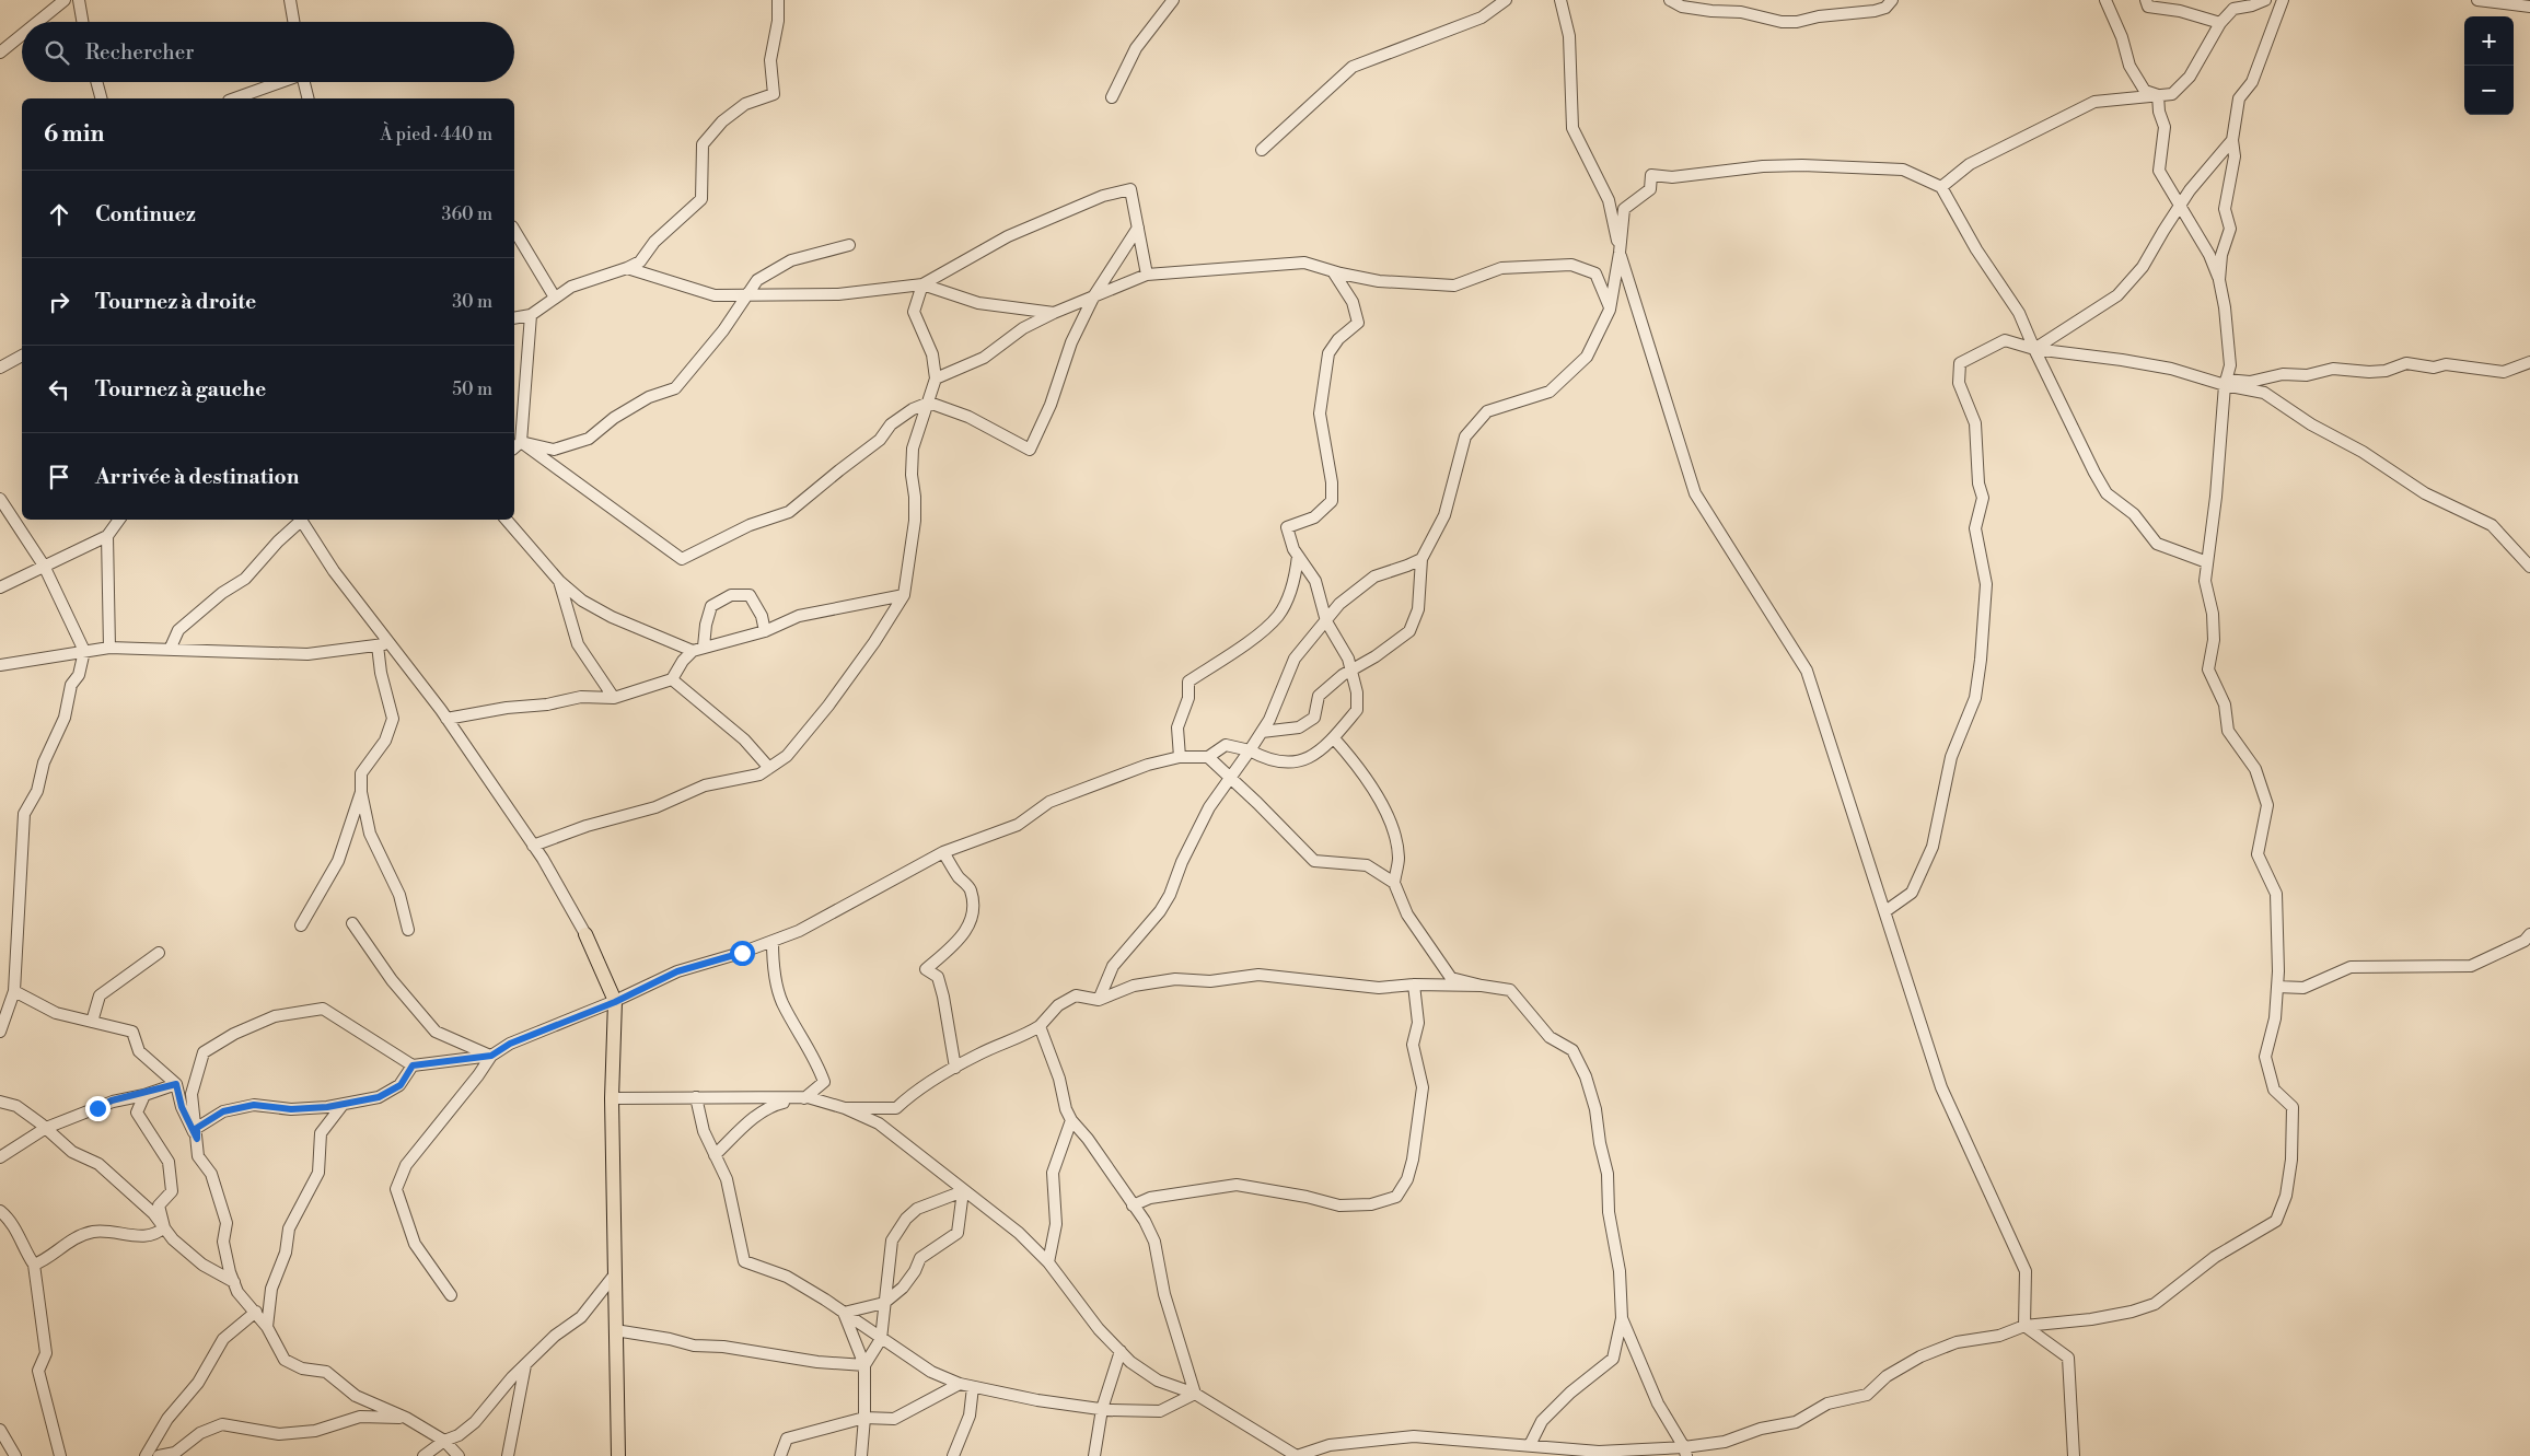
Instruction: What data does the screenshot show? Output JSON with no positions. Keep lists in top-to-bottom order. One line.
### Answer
{"page":{"map_buttons":["+","−"],"search":"Rechercher","heading":["6 min","À pied · 440 m"],"list":[["Continuez","360 m"],["Tournez à droite","30 m"],["Tournez à gauche","50 m"],"Arrivée à destination"]}}
